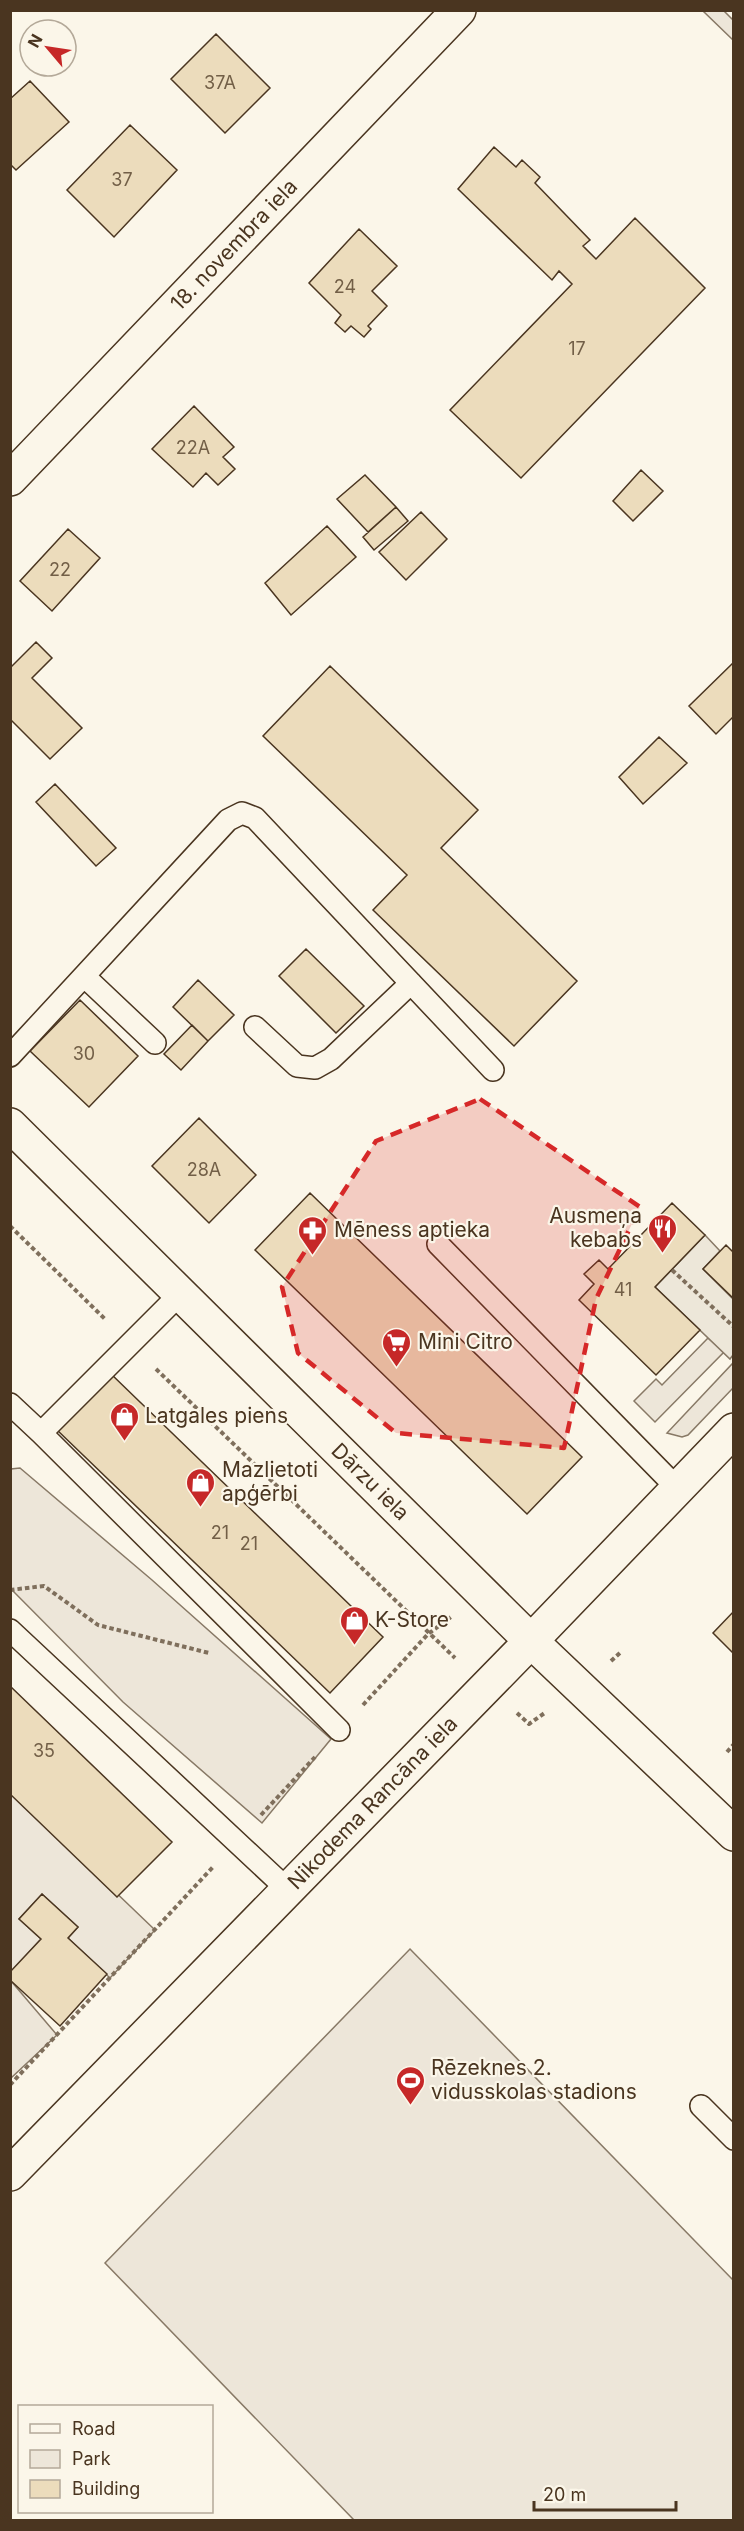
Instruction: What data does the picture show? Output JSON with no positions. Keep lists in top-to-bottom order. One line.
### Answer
{"streets":{"street":["18. novembra iela","Dārzu iela","Nikodema Rancāna iela"]},"crossings":[["Dārzu iela","Nikodema Rancāna iela"]],"places":{"restaurant":["Ausmeņa kebabs"],"pharmacy":["Mēness aptieka"],"supermarket":["Mini Citro"],"shop":["Latgales piens","Mazlietoti apģērbi","K-Store"],"sports":["Rēzeknes 2. vidusskolas stadions"]},"house_numbers":["37A","37","24","17","22A","22","30","28A","41","21","21","35"],"legend":["Road","Park","Building"],"scale_bar":"20 m","north":"top left"}
